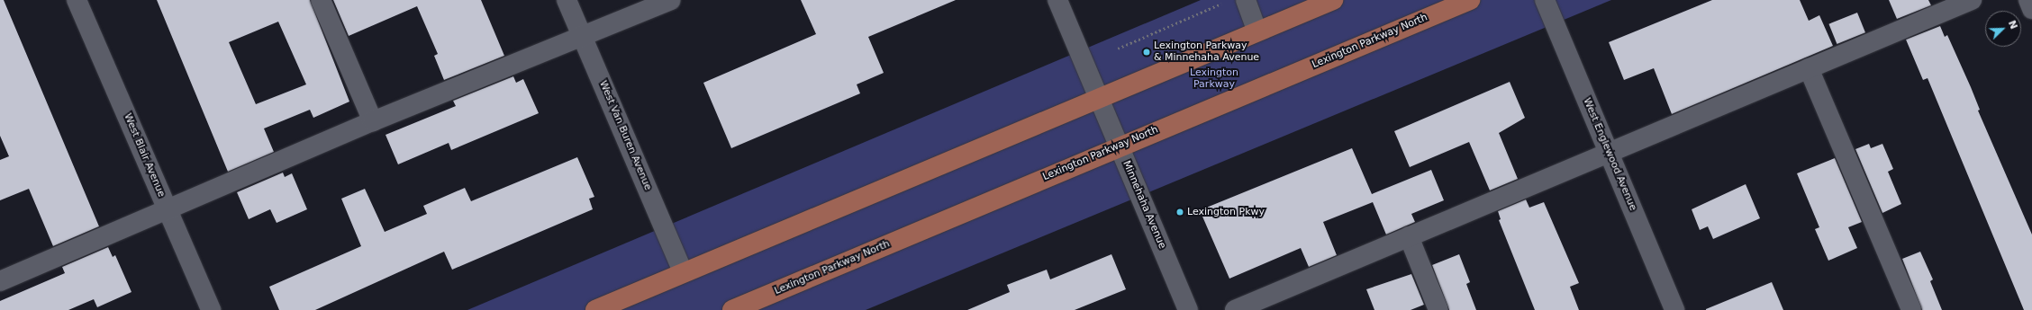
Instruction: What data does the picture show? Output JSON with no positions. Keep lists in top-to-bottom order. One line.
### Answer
{"streets":{"main road":["Lexington Parkway North"],"street":["West Van Buren Avenue","West Englewood Avenue","West Blair Avenue","Minnehaha Avenue"]},"crossings":[["Lexington Parkway North","Minnehaha Avenue"]],"parks":["Lexington Parkway"],"places":["Lexington Parkway & Minnehaha Avenue","Lexington Pkwy"],"north":"top right"}
